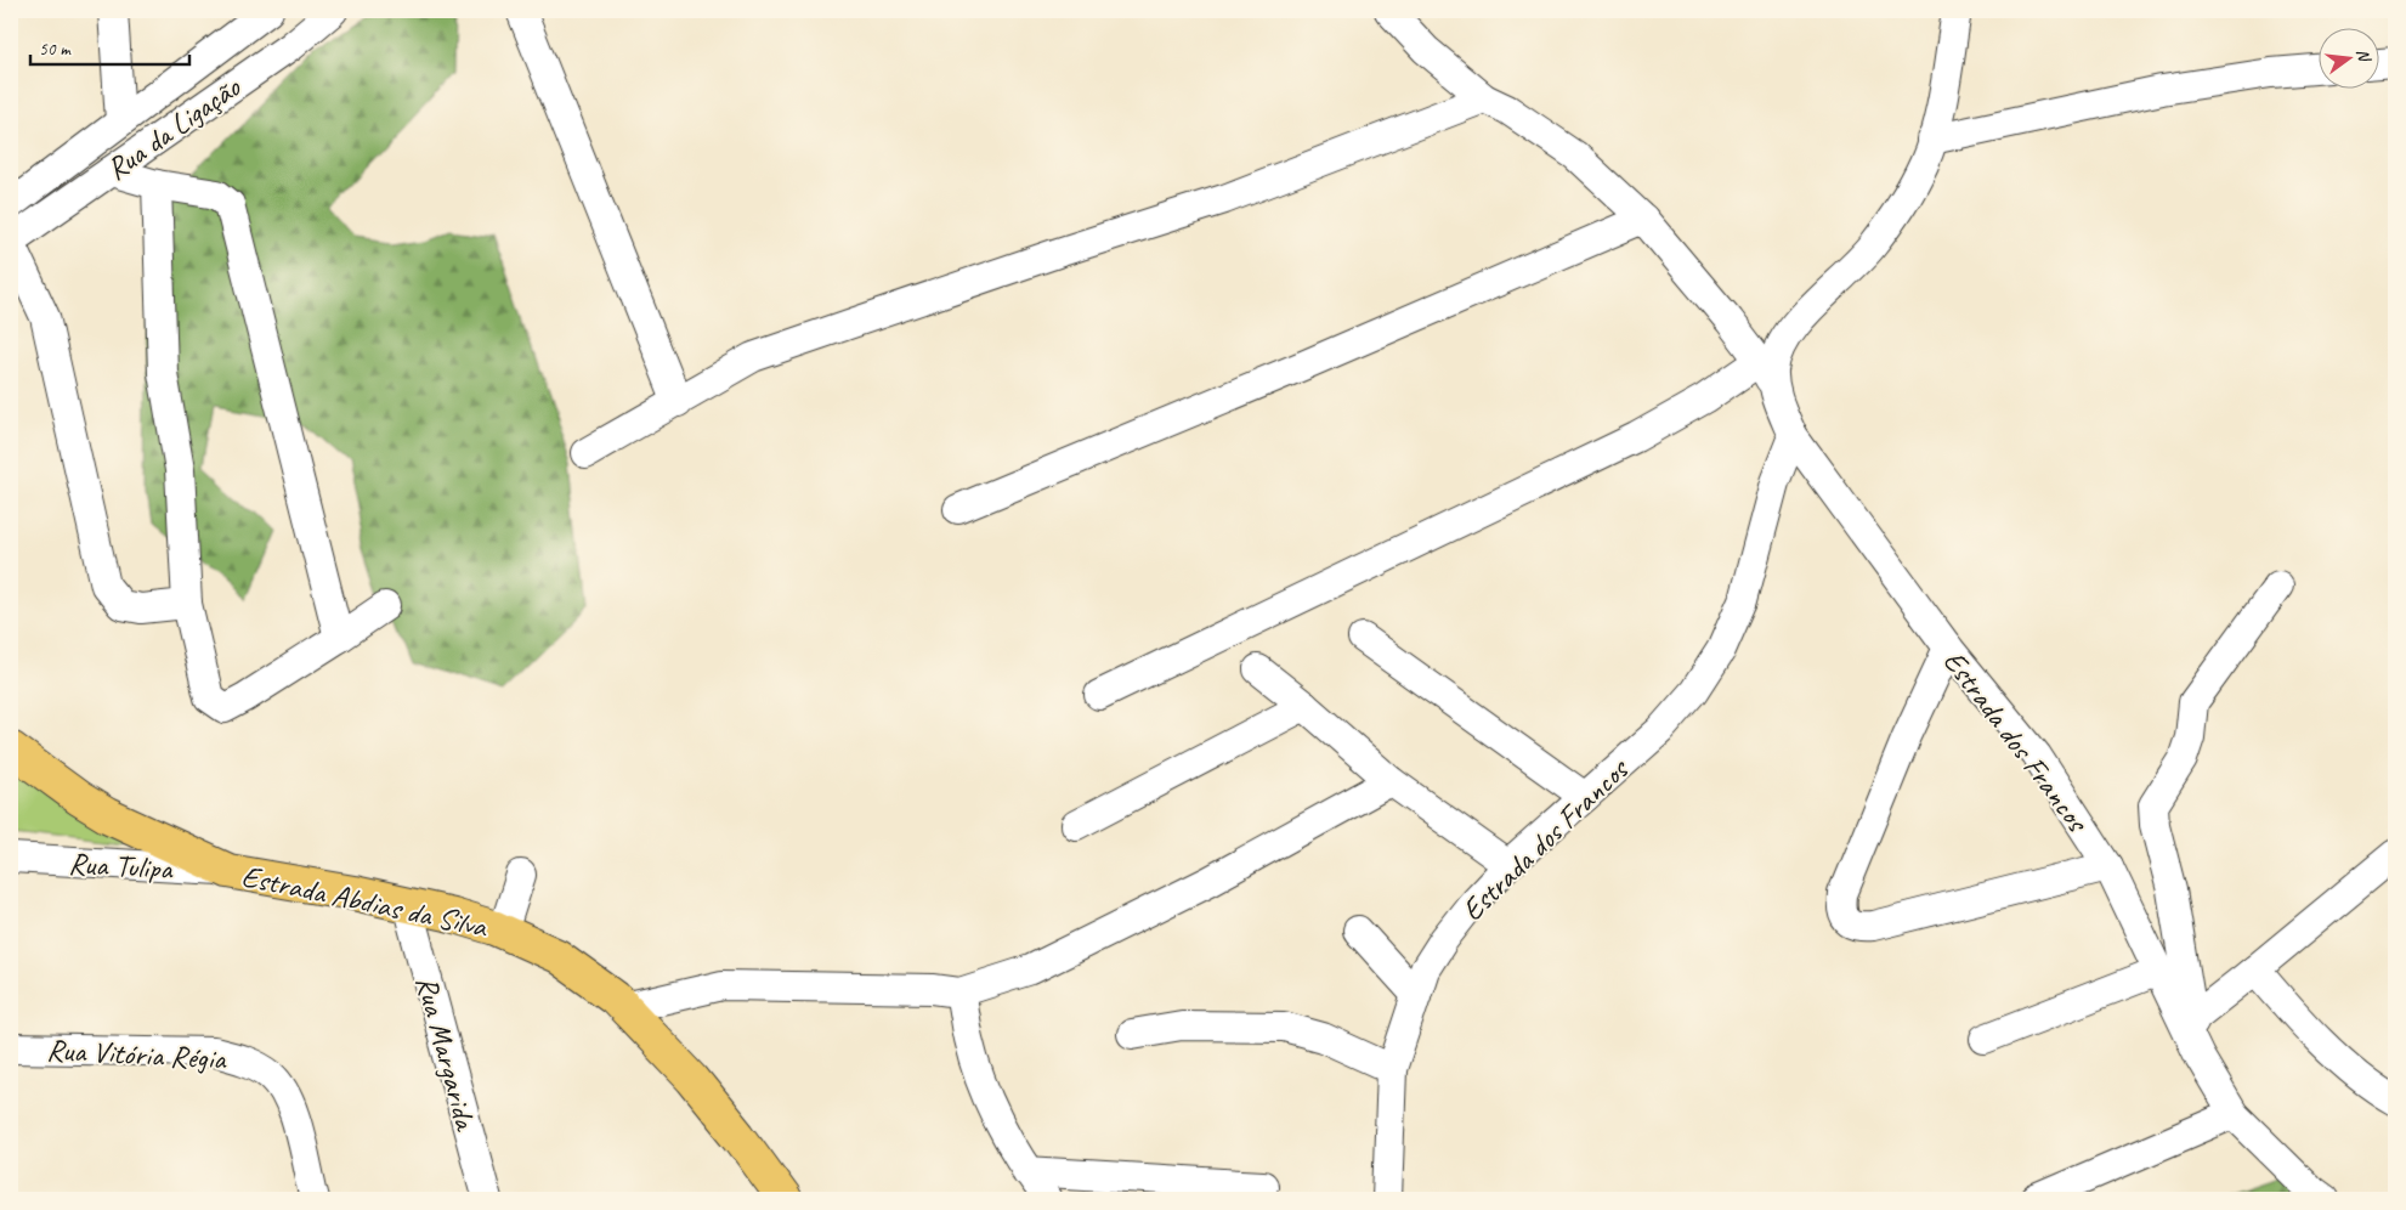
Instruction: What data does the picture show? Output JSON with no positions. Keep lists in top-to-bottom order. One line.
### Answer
{"streets":{"main road":["Estrada Abdias da Silva"],"street":["Rua da Ligação","Estrada dos Francos","Rua Tulipa","Rua Margarida","Rua Vitória Régia"]},"crossings":[["Rua Tulipa","Estrada Abdias da Silva"],["Estrada Abdias da Silva","Rua Margarida"]],"scale_bar":"50 m","north":"right"}
